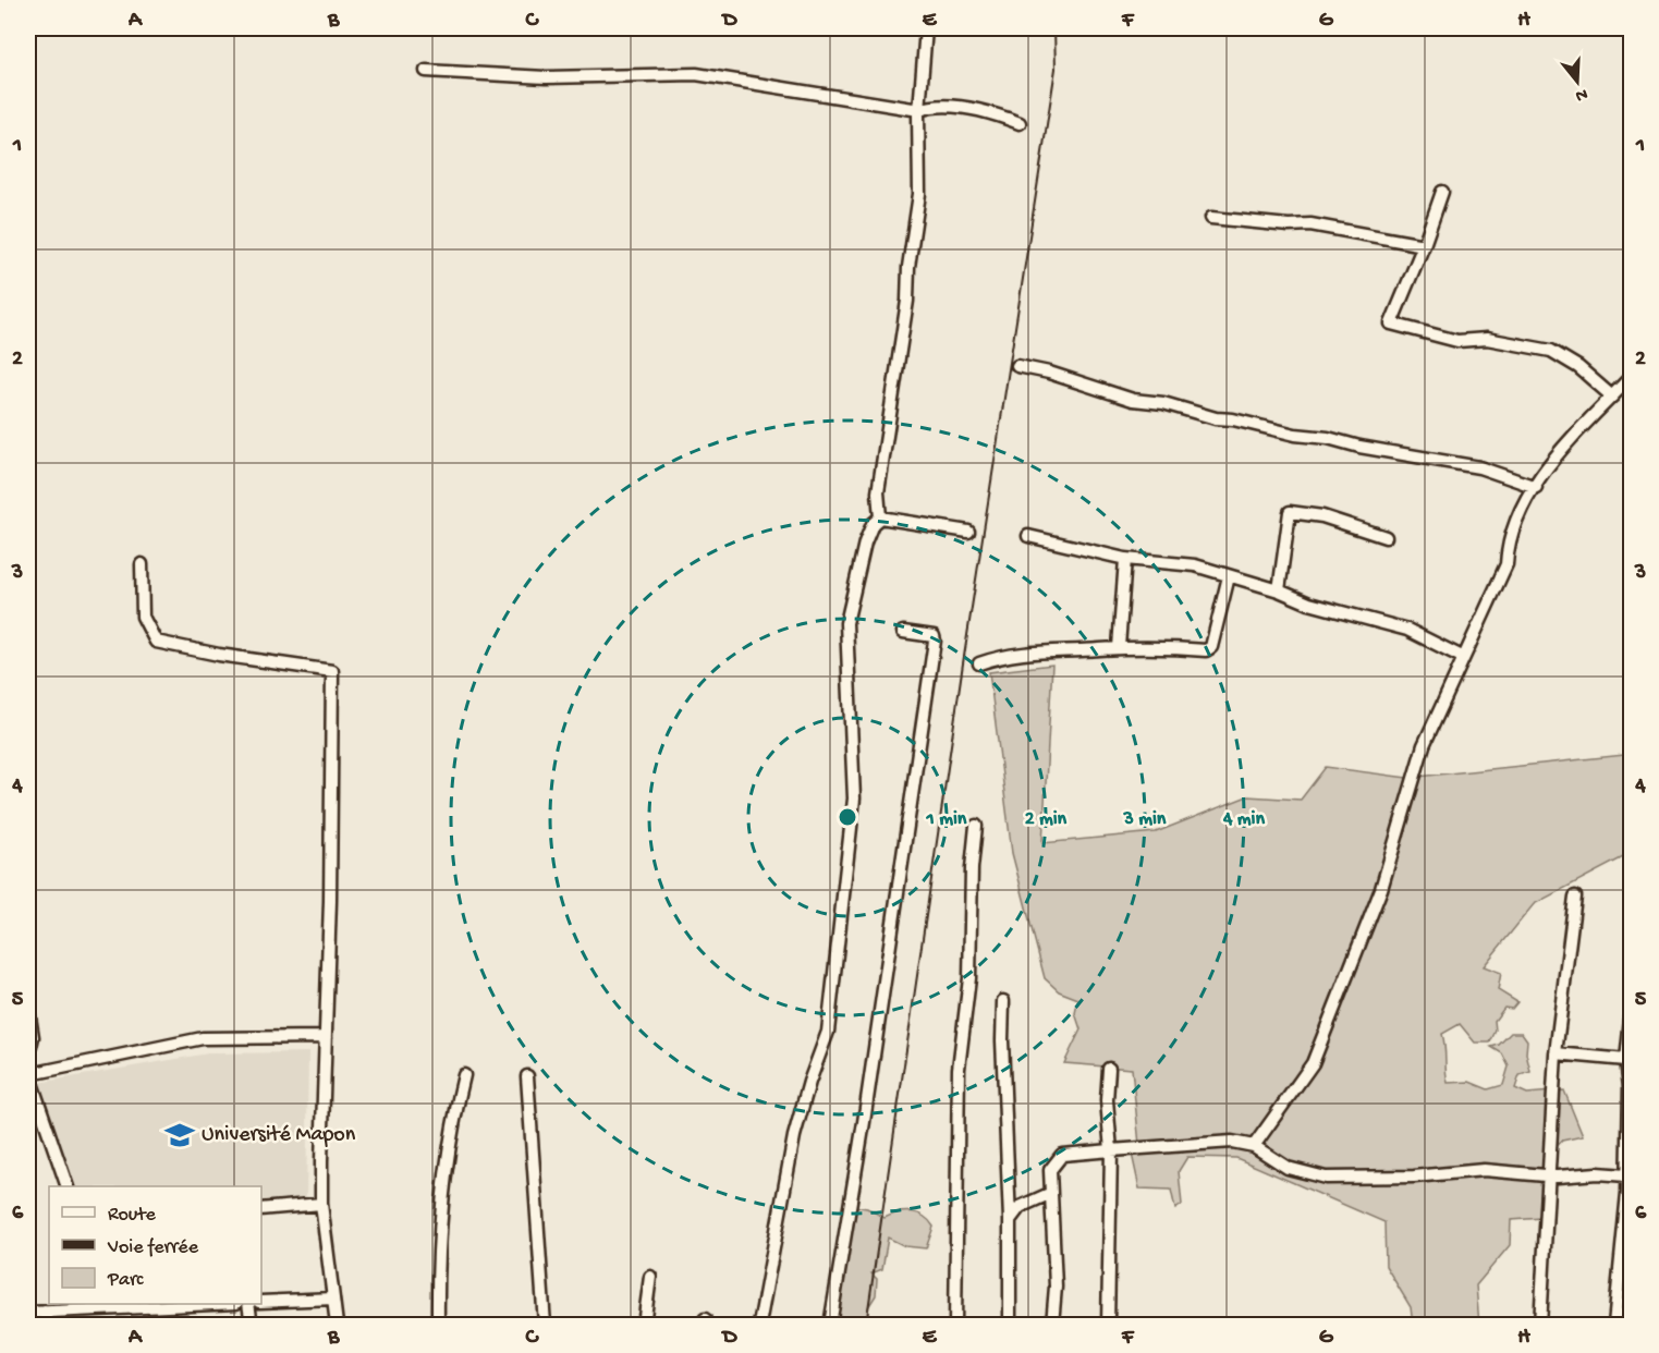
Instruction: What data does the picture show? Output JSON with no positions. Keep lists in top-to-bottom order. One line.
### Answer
{"places":{"school or university":["Université Mapon"]},"legend":["Route","Voie ferrée","Parc"],"north":"bottom","grid":{"columns":["A","B","C","D","E","F","G","H"],"rows":["1","2","3","4","5","6"]},"rings":["1 min","2 min","3 min","4 min"]}
